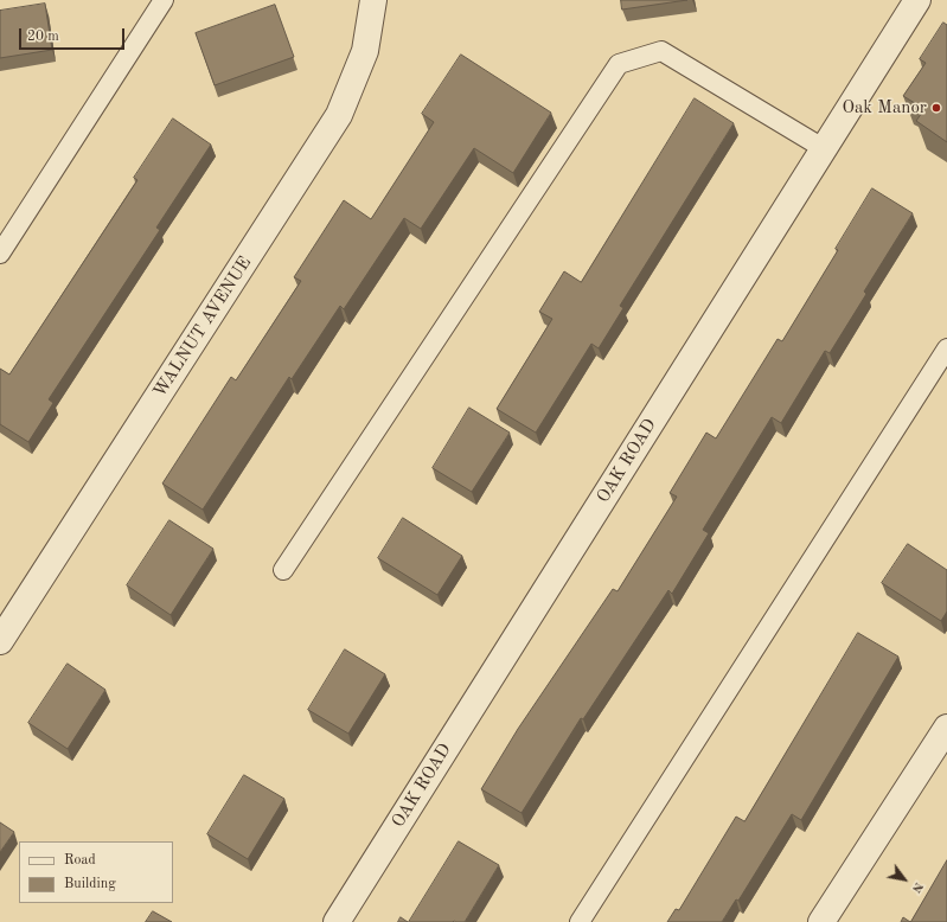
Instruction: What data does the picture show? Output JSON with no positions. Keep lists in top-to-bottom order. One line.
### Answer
{"streets":{"street":["WALNUT AVENUE","OAK ROAD"]},"places":["Oak Manor"],"legend":["Road","Building"],"scale_bar":"20 m","north":"bottom right"}
